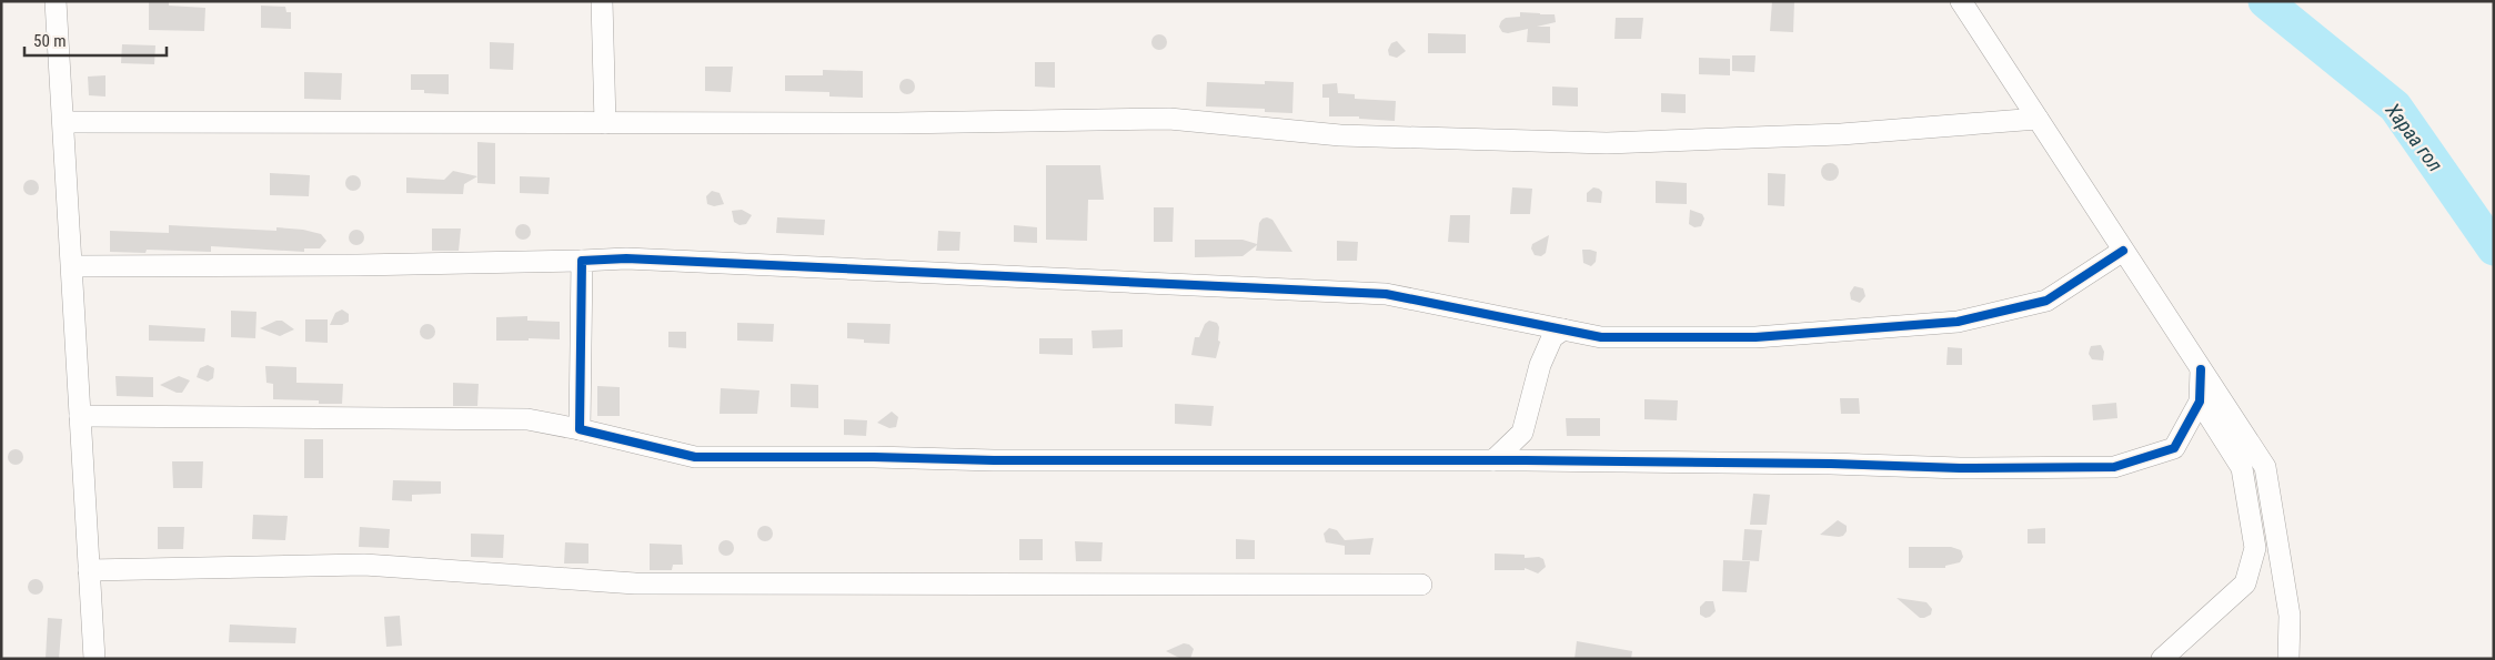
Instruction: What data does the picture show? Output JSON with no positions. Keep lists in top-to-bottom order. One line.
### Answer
{"water":["Хараа гол"],"scale_bar":"50 m"}
